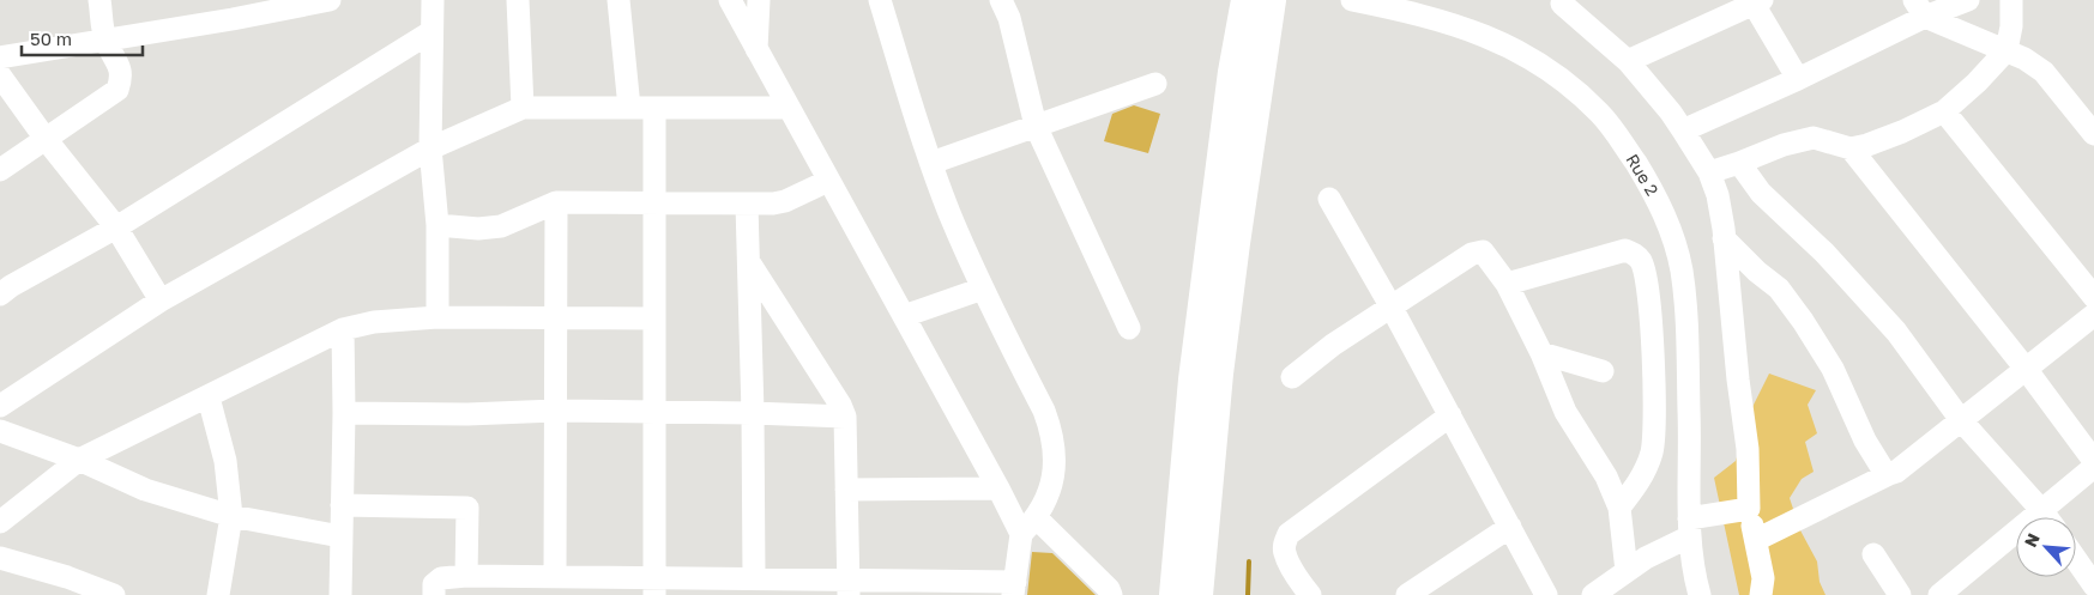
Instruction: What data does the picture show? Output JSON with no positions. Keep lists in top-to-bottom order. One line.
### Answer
{"streets":{"street":["Rue 2"]},"scale_bar":"50 m","north":"top left"}
